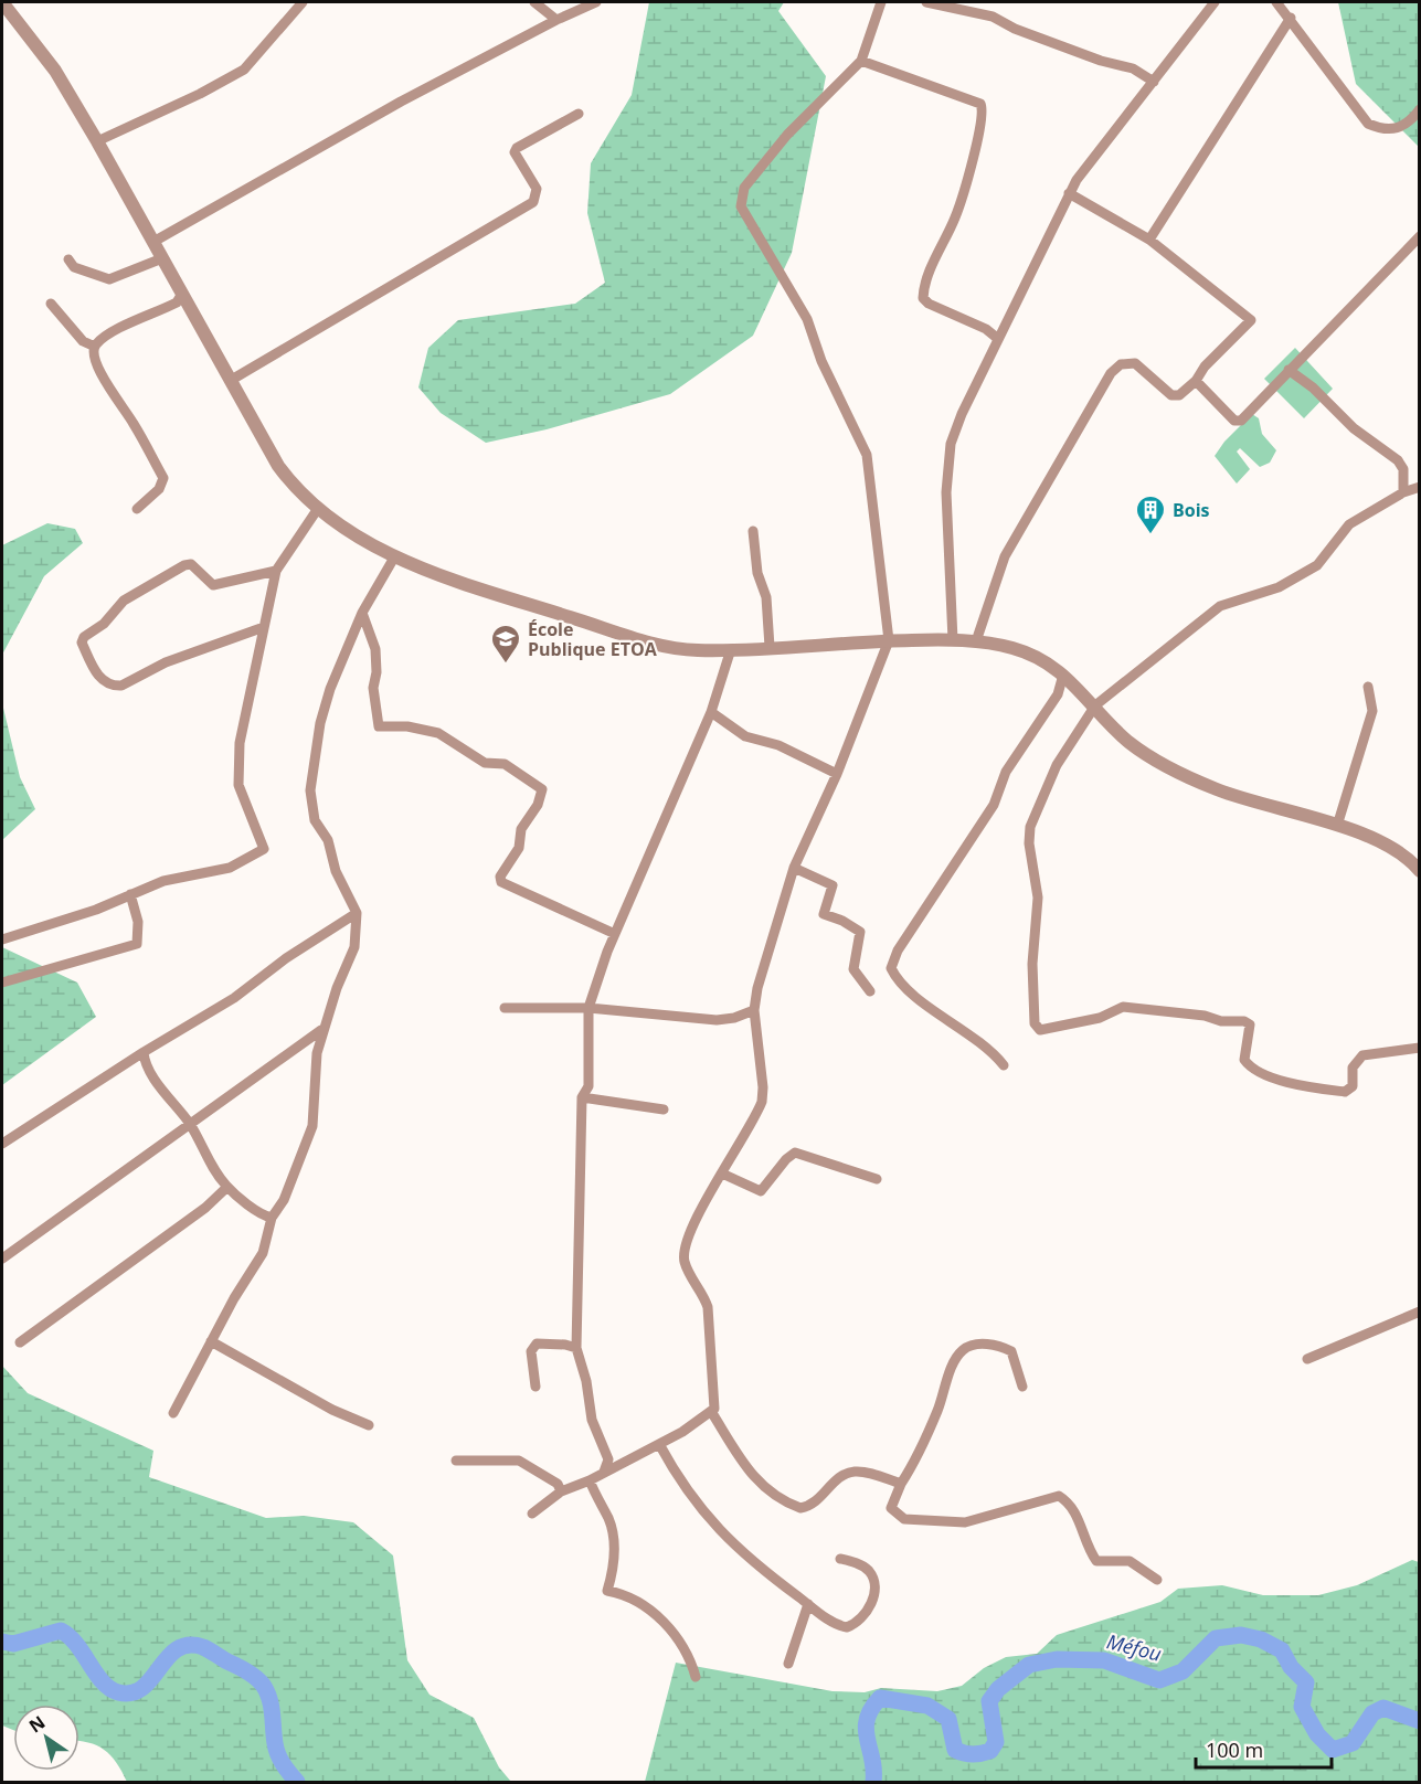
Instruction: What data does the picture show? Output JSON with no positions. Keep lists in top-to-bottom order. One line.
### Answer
{"water":["Méfou"],"places":{"building":["Bois"],"school or university":["École Publique ETOA"]},"scale_bar":"100 m","north":"top left"}
